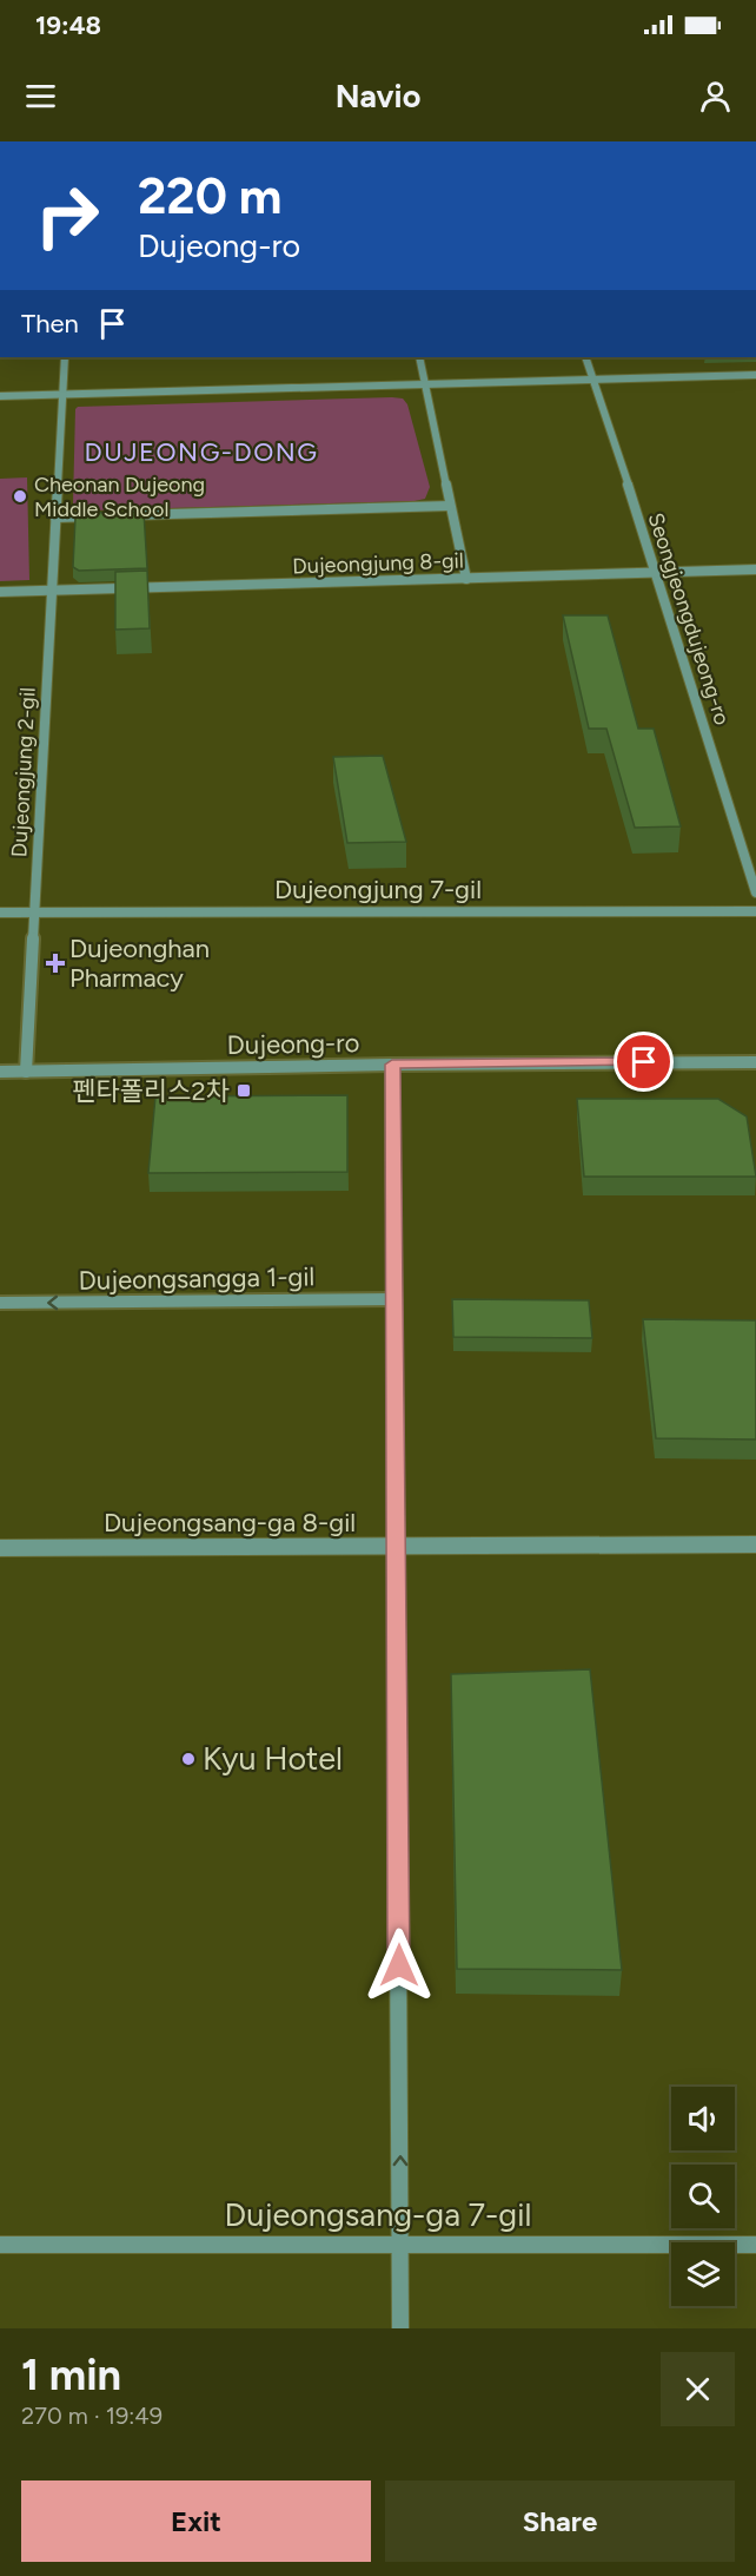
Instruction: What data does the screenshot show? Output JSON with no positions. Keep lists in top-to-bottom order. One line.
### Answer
{"streets":{"street":["Dujeongjung 8-gil","Seongjeongdujeong-ro","Dujeongjung 2-gil","Dujeongjung 7-gil","Dujeong-ro","Dujeongsangga 1-gil","Dujeongsang-ga 8-gil","Dujeongsang-ga 7-gil"]},"crossings":[["Dujeongjung 8-gil","Seongjeongdujeong-ro"],["Dujeongjung 8-gil","Dujeongjung 2-gil"],["Dujeongjung 2-gil","Dujeongjung 7-gil"],["Dujeongjung 2-gil","Dujeong-ro"]],"one_way":["Dujeongsangga 1-gil"],"districts":["DUJEONG-DONG"],"places":{"other":["Cheonan Dujeong Middle School","Kyu Hotel"],"health":["Dujeonghan Pharmacy"],"transit":["펜타폴리스2차"]},"page":{"status":"19:48","header":"Navio","turn":["220 m","Dujeong-ro"],"then":"Then","heading":["1 min","270 m · 19:49"],"buttons":["Exit","Share"]}}
